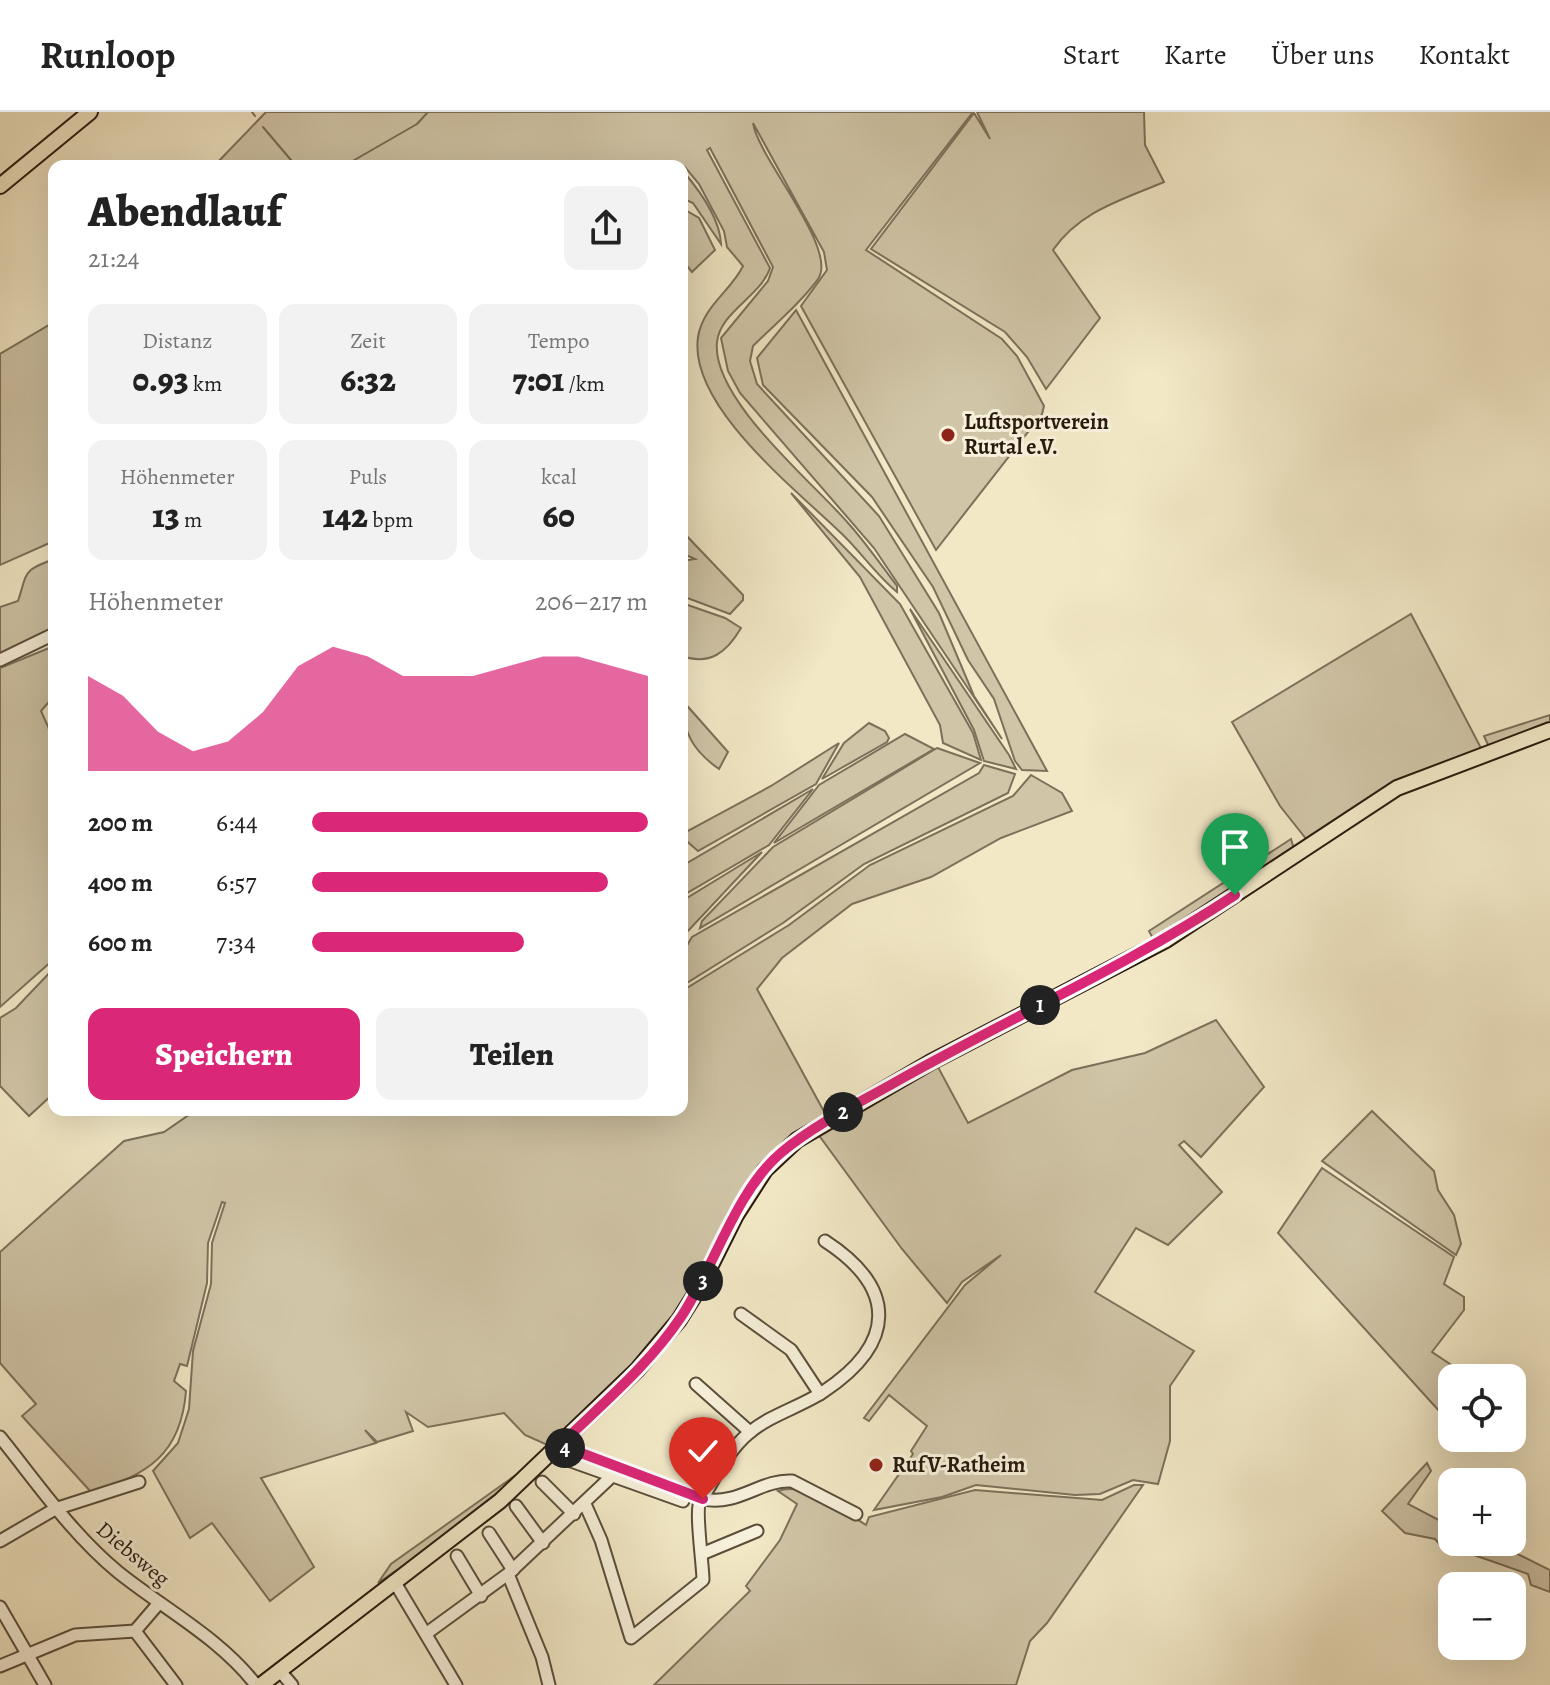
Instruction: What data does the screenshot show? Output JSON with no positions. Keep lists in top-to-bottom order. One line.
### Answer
{"streets":{"street":["Diebsweg"]},"places":["Luftsportverein Rurtal e.V.","RufV-Ratheim"],"page":{"header":"Runloop","nav":["Start","Karte","Über uns","Kontakt"],"heading":["Abendlauf","21:24"],"stats":[["Distanz","0.93 km"],["Zeit","6:32"],["Tempo","7:01 /km"],["Höhenmeter","13 m"],["Puls","142 bpm"],["kcal","60"]],"chart":["Höhenmeter","206–217 m"],"list":[{"name":"200 m","note":"6:44"},{"name":"400 m","note":"6:57"},{"name":"600 m","note":"7:34"}],"pins":["1","2","3","4"],"buttons":["Speichern","Teilen"],"map_buttons":["+","−"]}}
